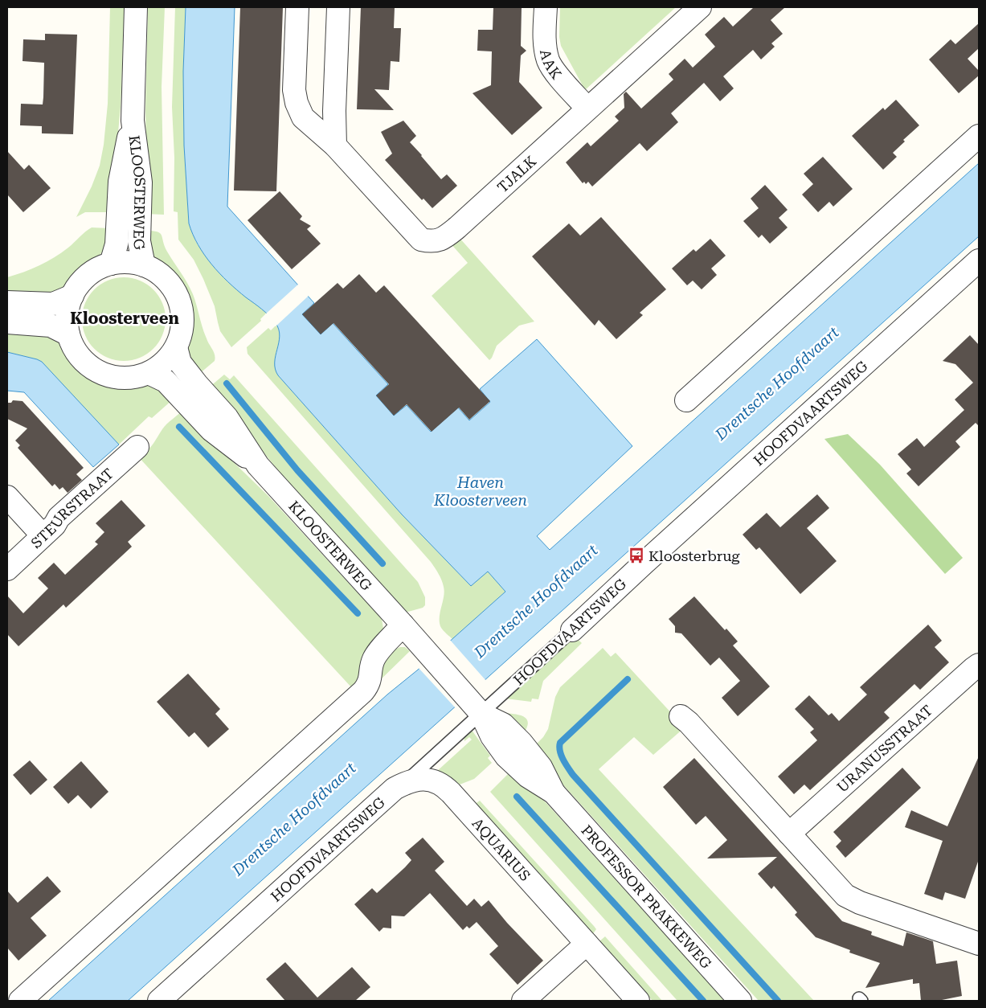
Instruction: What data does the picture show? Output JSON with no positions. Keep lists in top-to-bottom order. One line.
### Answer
{"streets":{"street":["AAK","TJALK","KLOOSTERWEG","HOOFDVAARTSWEG","STEURSTRAAT","URANUSSTRAAT","AQUARIUS","PROFESSOR PRAKKEWEG"]},"crossings":[["AAK","TJALK"],["HOOFDVAARTSWEG","AQUARIUS"],["HOOFDVAARTSWEG","PROFESSOR PRAKKEWEG"]],"districts":["Kloosterveen"],"water":["Drentsche Hoofdvaart","Haven Kloosterveen"],"places":{"bus stop":["Kloosterbrug"]}}
